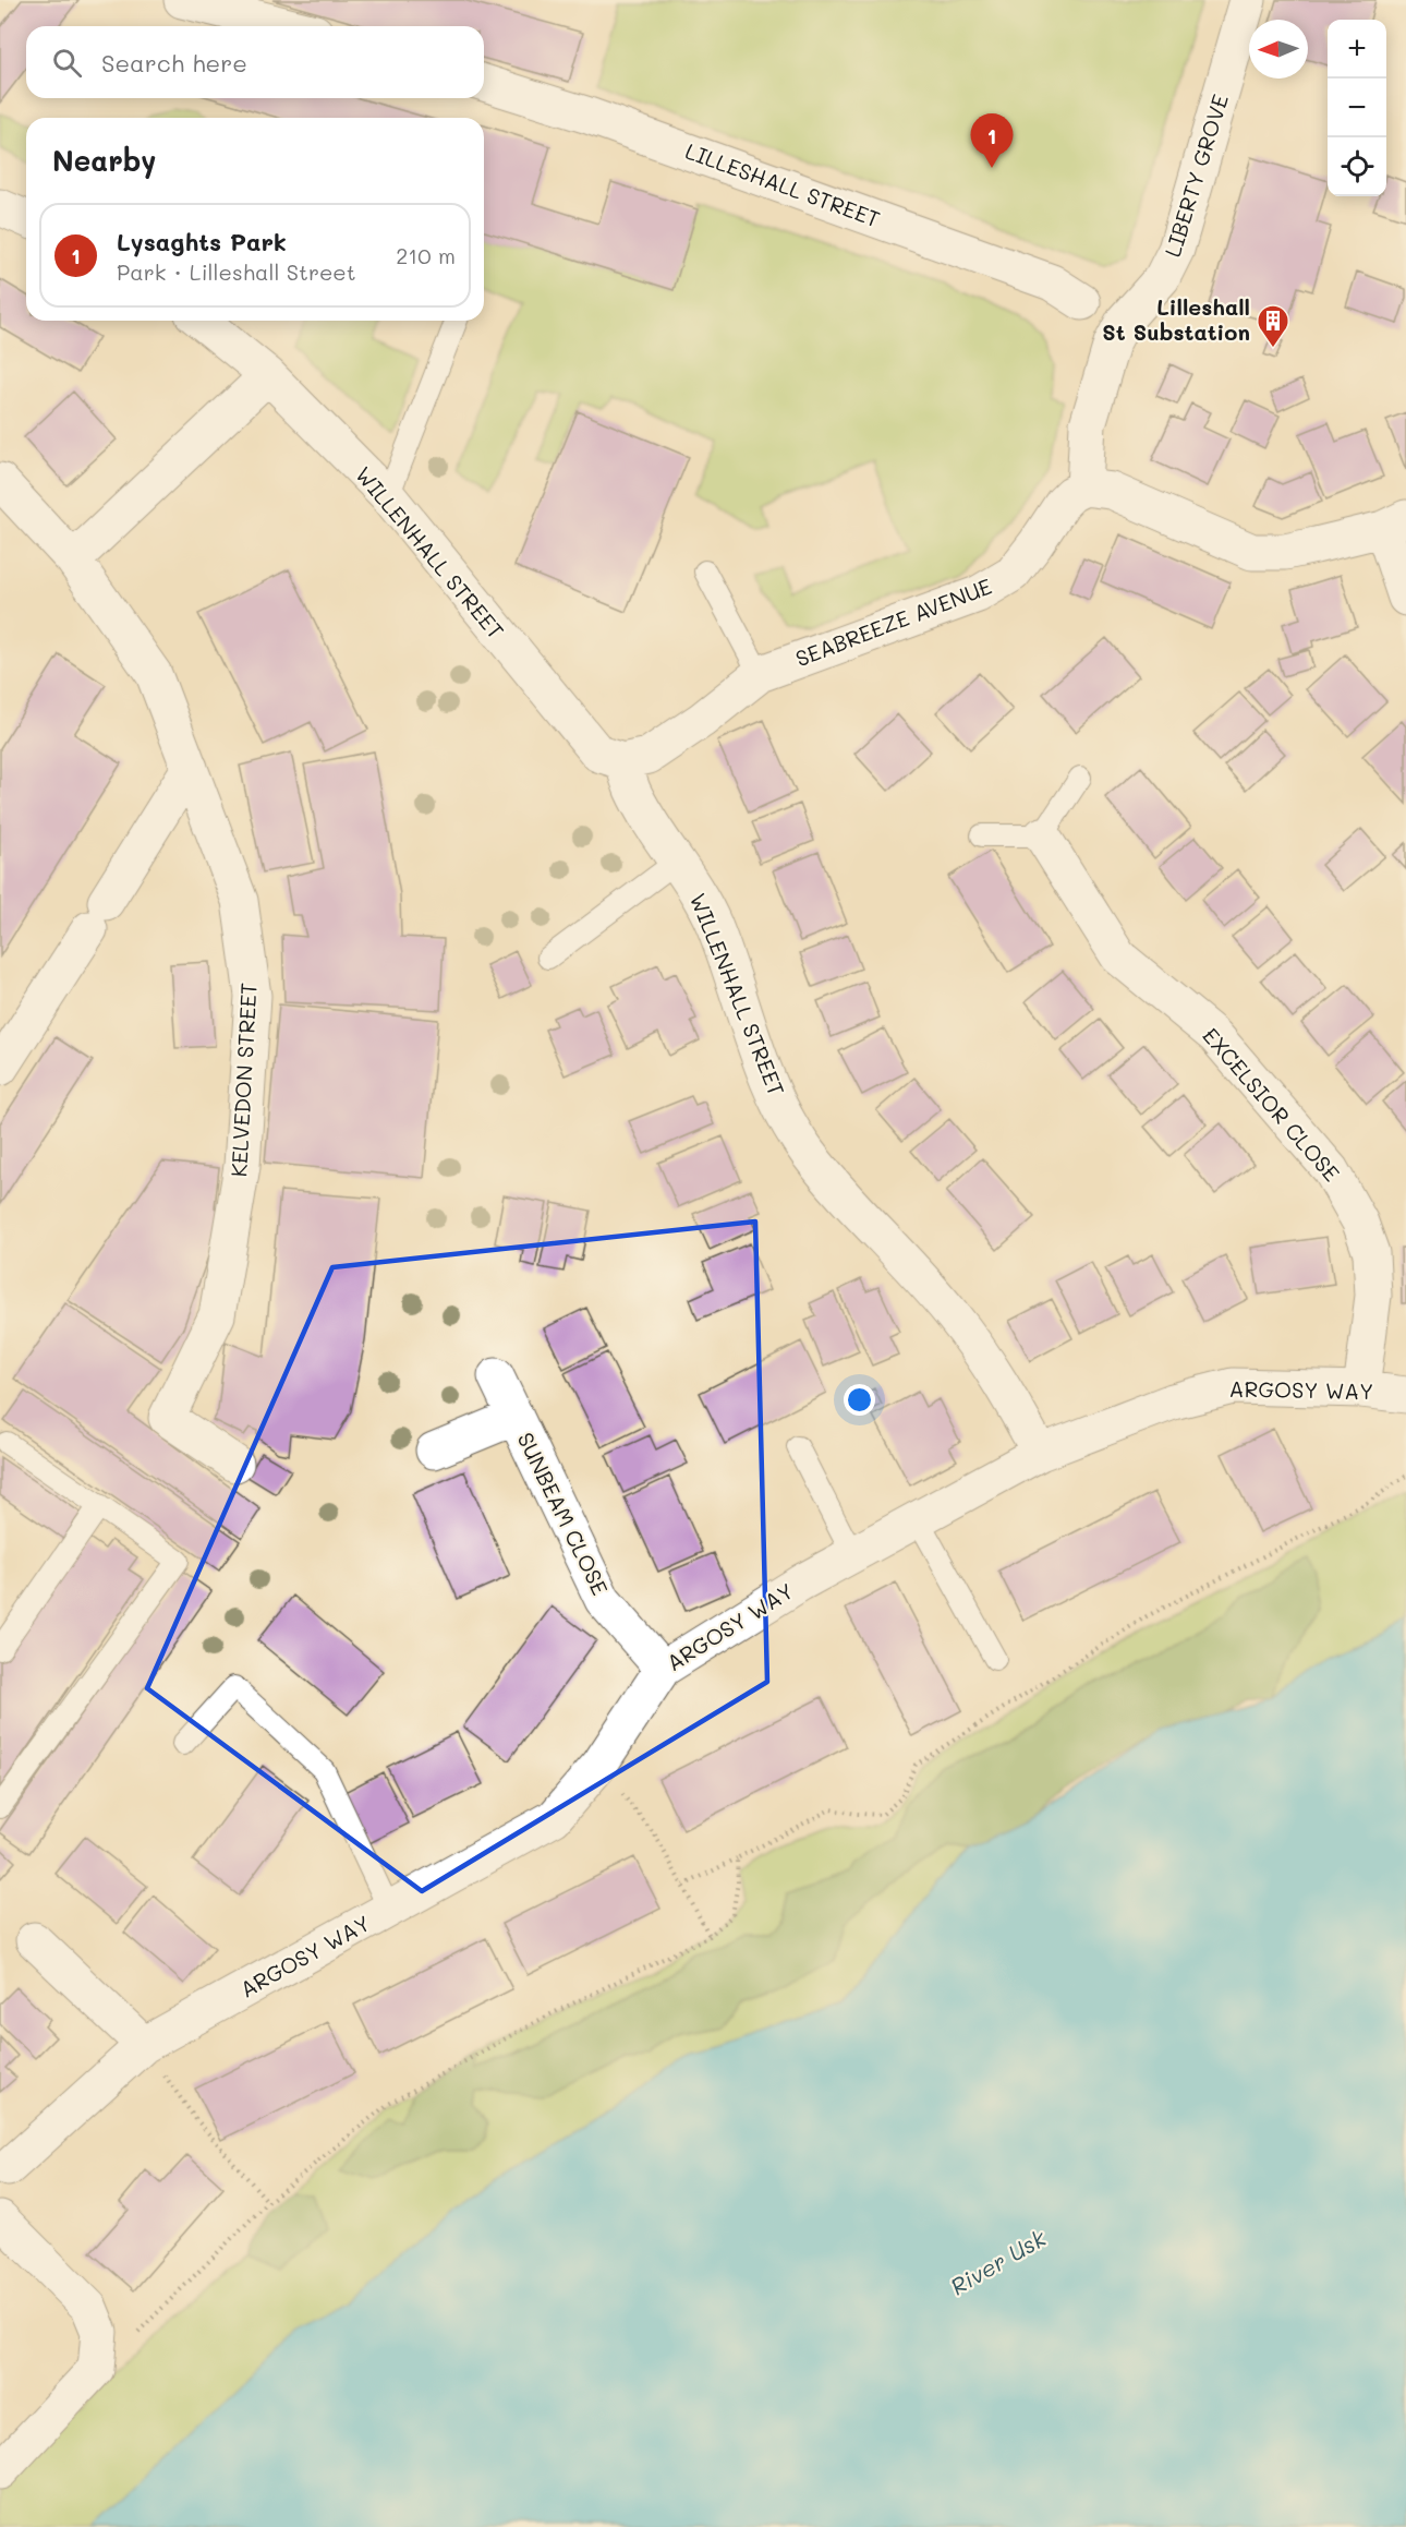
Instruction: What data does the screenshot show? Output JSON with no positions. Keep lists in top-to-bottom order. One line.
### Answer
{"streets":{"street":["LIBERTY GROVE","LILLESHALL STREET","WILLENHALL STREET","SEABREEZE AVENUE","KELVEDON STREET","EXCELSIOR CLOSE","ARGOSY WAY","SUNBEAM CLOSE"]},"crossings":[["LIBERTY GROVE","SEABREEZE AVENUE"],["WILLENHALL STREET","SEABREEZE AVENUE"],["WILLENHALL STREET","ARGOSY WAY"],["EXCELSIOR CLOSE","ARGOSY WAY"],["ARGOSY WAY","SUNBEAM CLOSE"]],"water":["River Usk"],"places":{"building":["Lilleshall St Substation"]},"north":"left","page":{"map_buttons":["+","−"],"search":"Search here","pins":"1","heading":"Nearby","list":[{"mark":"1","name":"Lysaghts Park","note":"Park · Lilleshall Street","value":"210 m"}]}}
